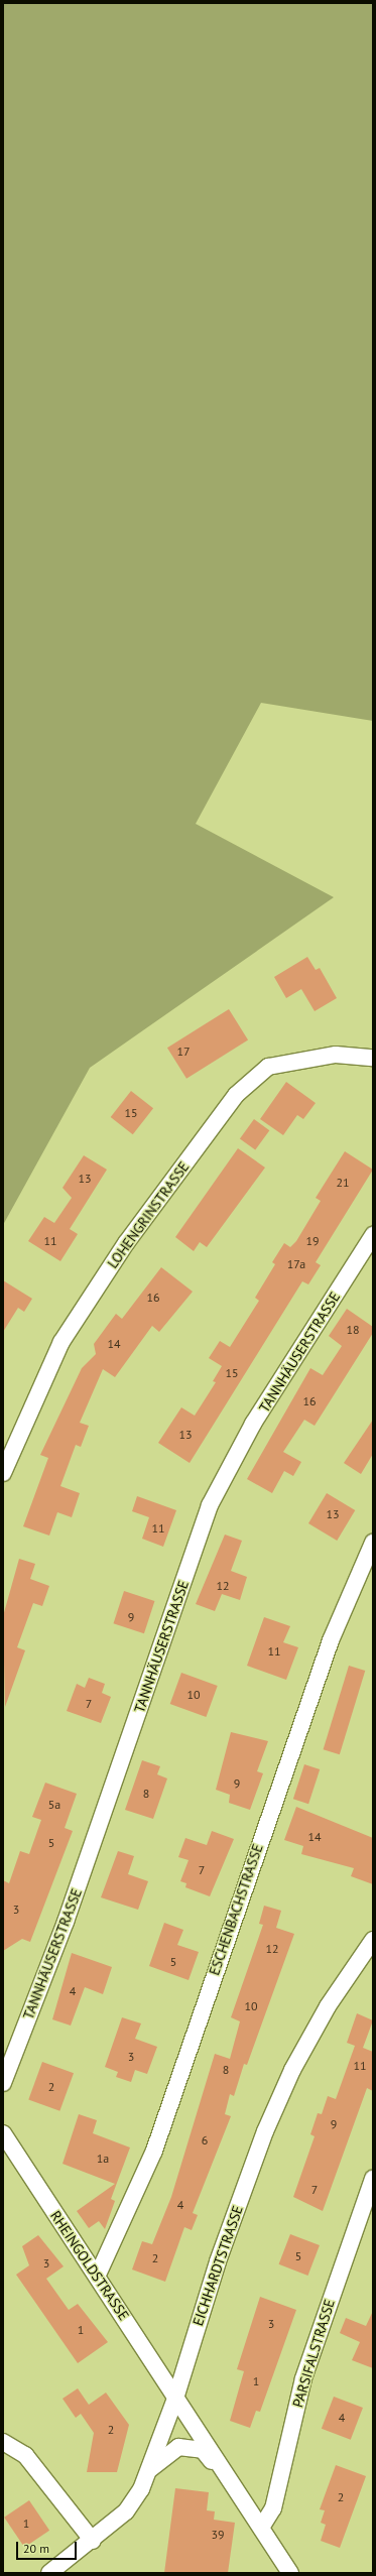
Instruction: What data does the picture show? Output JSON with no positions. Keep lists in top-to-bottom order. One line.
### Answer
{"streets":{"street":["LOHENGRINSTRASSE","TANNHÄUSERSTRASSE","ESCHENBACHSTRASSE","RHEINGOLDSTRASSE","EICHHARDTSTRASSE","PARSIFALSTRASSE"]},"crossings":[["ESCHENBACHSTRASSE","RHEINGOLDSTRASSE"],["RHEINGOLDSTRASSE","EICHHARDTSTRASSE"]],"house_numbers":["17","15","13","21","11","19","17a","16","18","14","15","16","13","13","11","12","9","11","10","7","9","8","5a","14","5","7","3","12","5","4","10","3","11","8","2","9","6","1a","7","4","5","2","3","3","1","1","4","2","2","1","39"],"scale_bar":"20 m"}
